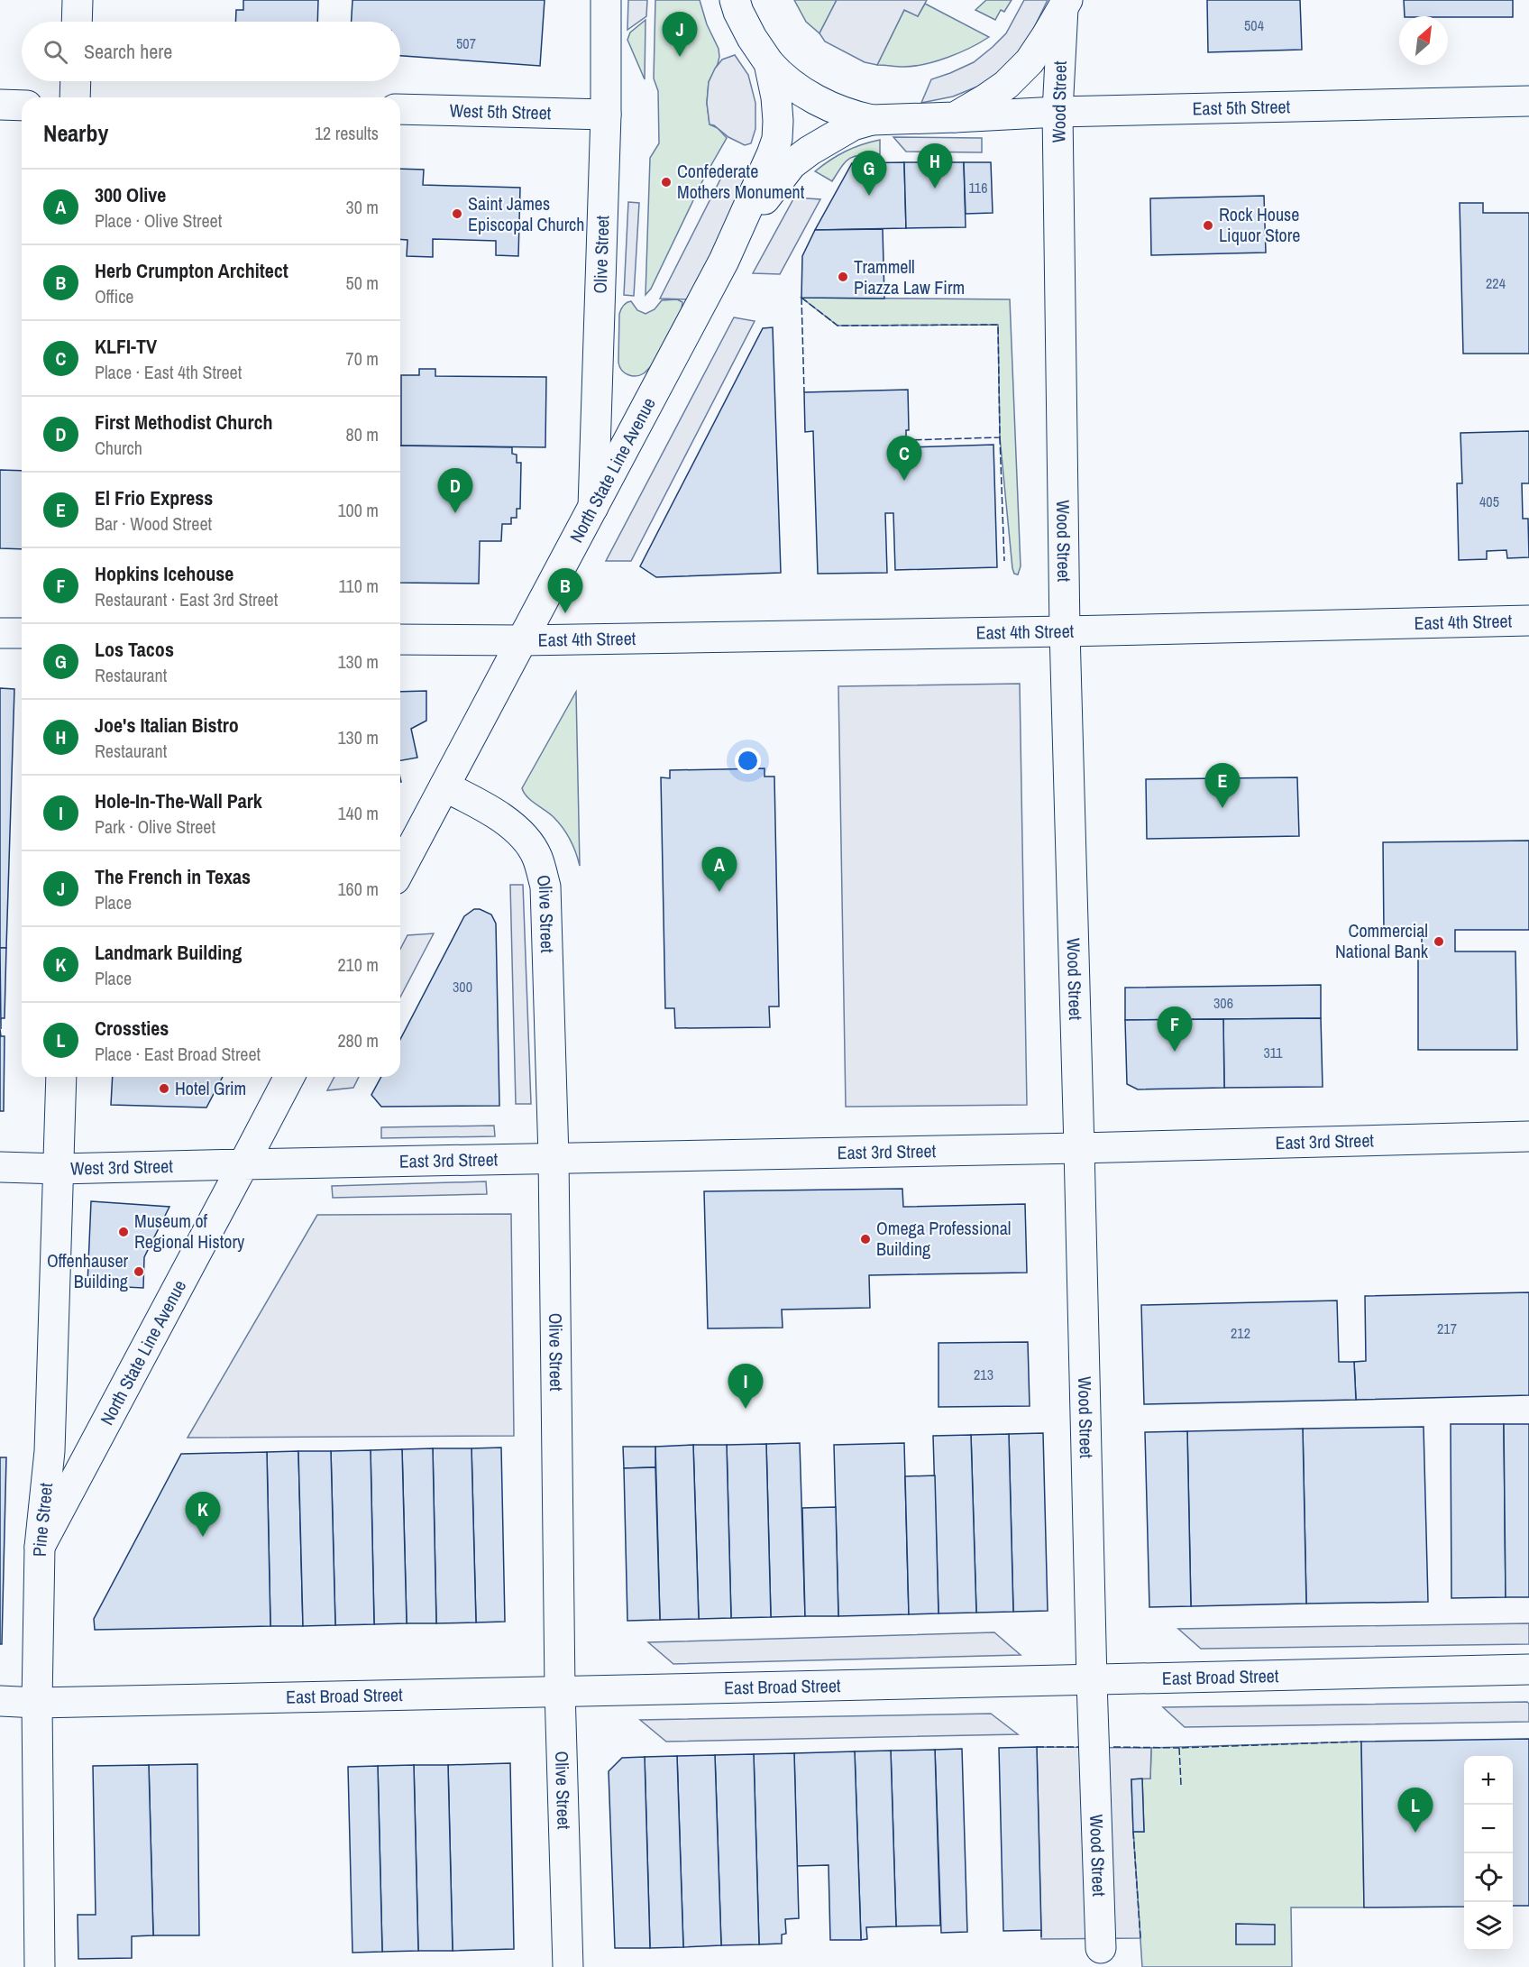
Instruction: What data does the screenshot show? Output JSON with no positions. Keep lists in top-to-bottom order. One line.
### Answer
{"streets":{"street":["Wood Street","East 5th Street","West 5th Street","Olive Street","North State Line Avenue","East 4th Street","East 3rd Street","West 3rd Street","Pine Street","East Broad Street"]},"crossings":[["Wood Street","East 5th Street"],["Wood Street","North State Line Avenue"],["Wood Street","East 4th Street"],["Wood Street","East 3rd Street"],["Wood Street","East Broad Street"],["East 5th Street","North State Line Avenue"],["West 5th Street","Olive Street"],["Olive Street","North State Line Avenue"],["Olive Street","East 3rd Street"],["Olive Street","East Broad Street"],["North State Line Avenue","East 4th Street"],["North State Line Avenue","East 3rd Street"],["North State Line Avenue","West 3rd Street"],["North State Line Avenue","Pine Street"],["East 3rd Street","West 3rd Street"],["West 3rd Street","Pine Street"],["Pine Street","East Broad Street"]],"places":["Confederate Mothers Monument","Saint James Episcopal Church","Rock House Liquor Store","Trammell Piazza Law Firm","Commercial National Bank","Hotel Grim","Museum of Regional History","Omega Professional Building","Offenhauser Building"],"house_numbers":["504","507","116","224","405","300","306","311","217","212","213"],"north":"top right","page":{"pins":["J","H","G","C","D","B","E","A","F","I","K","L"],"search":"Search here","heading":["Nearby","12 results"],"list":[{"mark":"A","name":"300 Olive","note":"Place · Olive Street","value":"30 m"},{"mark":"B","name":"Herb Crumpton Architect","note":"Office","value":"50 m"},{"mark":"C","name":"KLFI-TV","note":"Place · East 4th Street","value":"70 m"},{"mark":"D","name":"First Methodist Church","note":"Church","value":"80 m"},{"mark":"E","name":"El Frio Express","note":"Bar · Wood Street","value":"100 m"},{"mark":"F","name":"Hopkins Icehouse","note":"Restaurant · East 3rd Street","value":"110 m"},{"mark":"G","name":"Los Tacos","note":"Restaurant","value":"130 m"},{"mark":"H","name":"Joe's Italian Bistro","note":"Restaurant","value":"130 m"},{"mark":"I","name":"Hole-In-The-Wall Park","note":"Park · Olive Street","value":"140 m"},{"mark":"J","name":"The French in Texas","note":"Place","value":"160 m"},{"mark":"K","name":"Landmark Building","note":"Place","value":"210 m"},{"mark":"L","name":"Crossties","note":"Place · East Broad Street","value":"280 m"}],"map_buttons":["+","−"]}}
